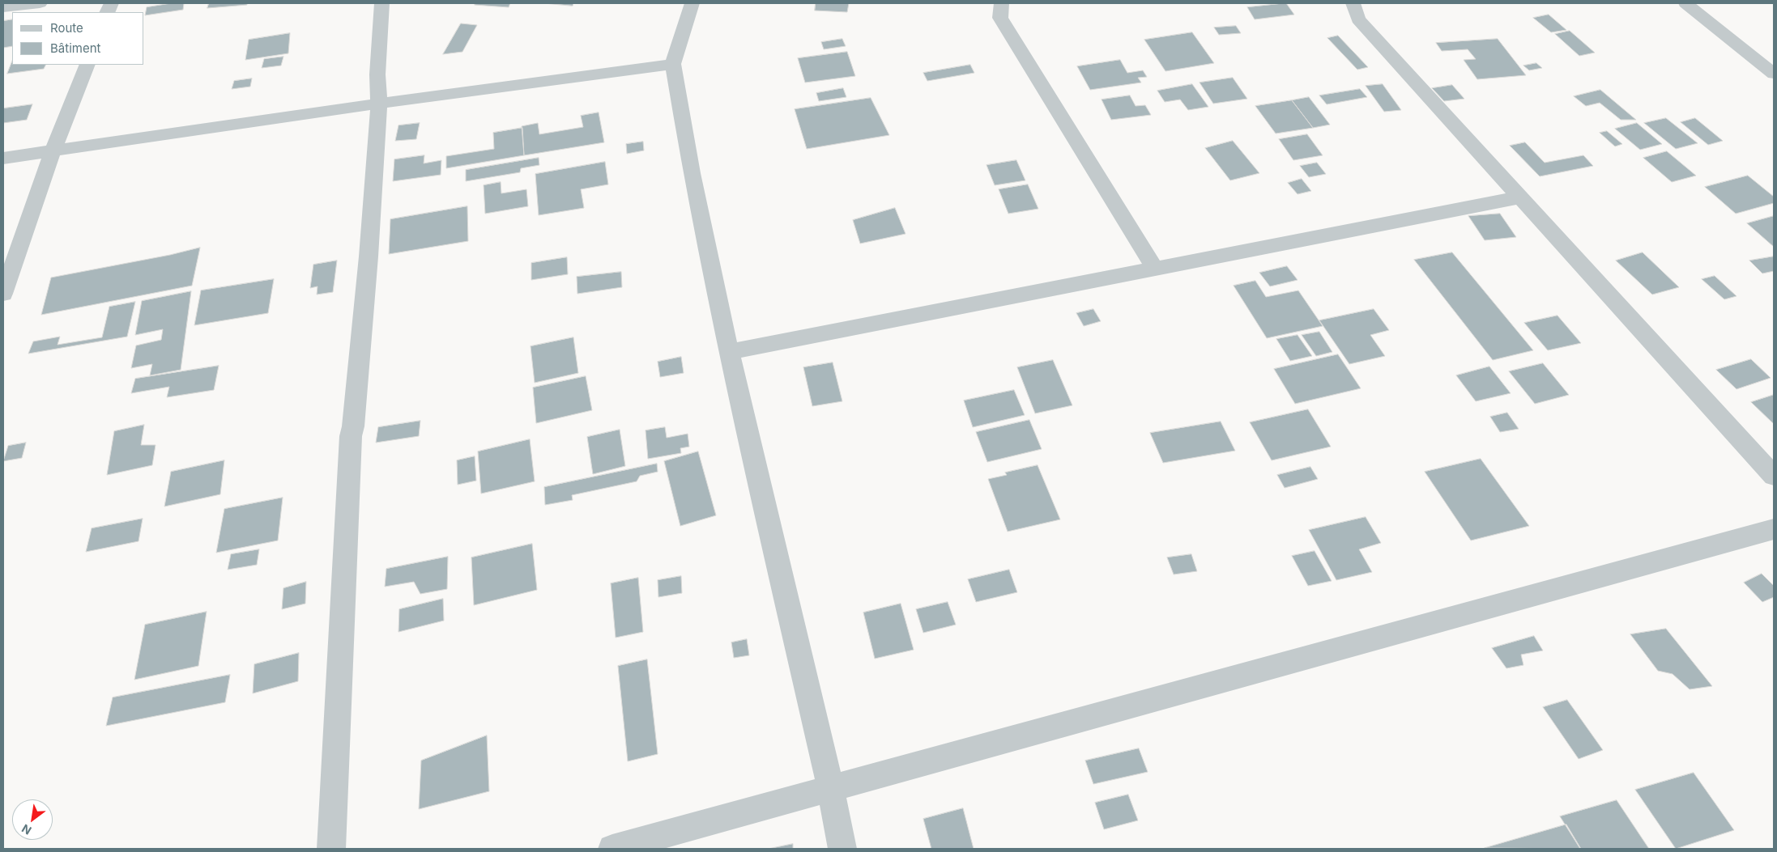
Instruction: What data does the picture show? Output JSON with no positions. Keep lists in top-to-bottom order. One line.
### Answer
{"legend":["Route","Bâtiment"],"north":"bottom left"}
